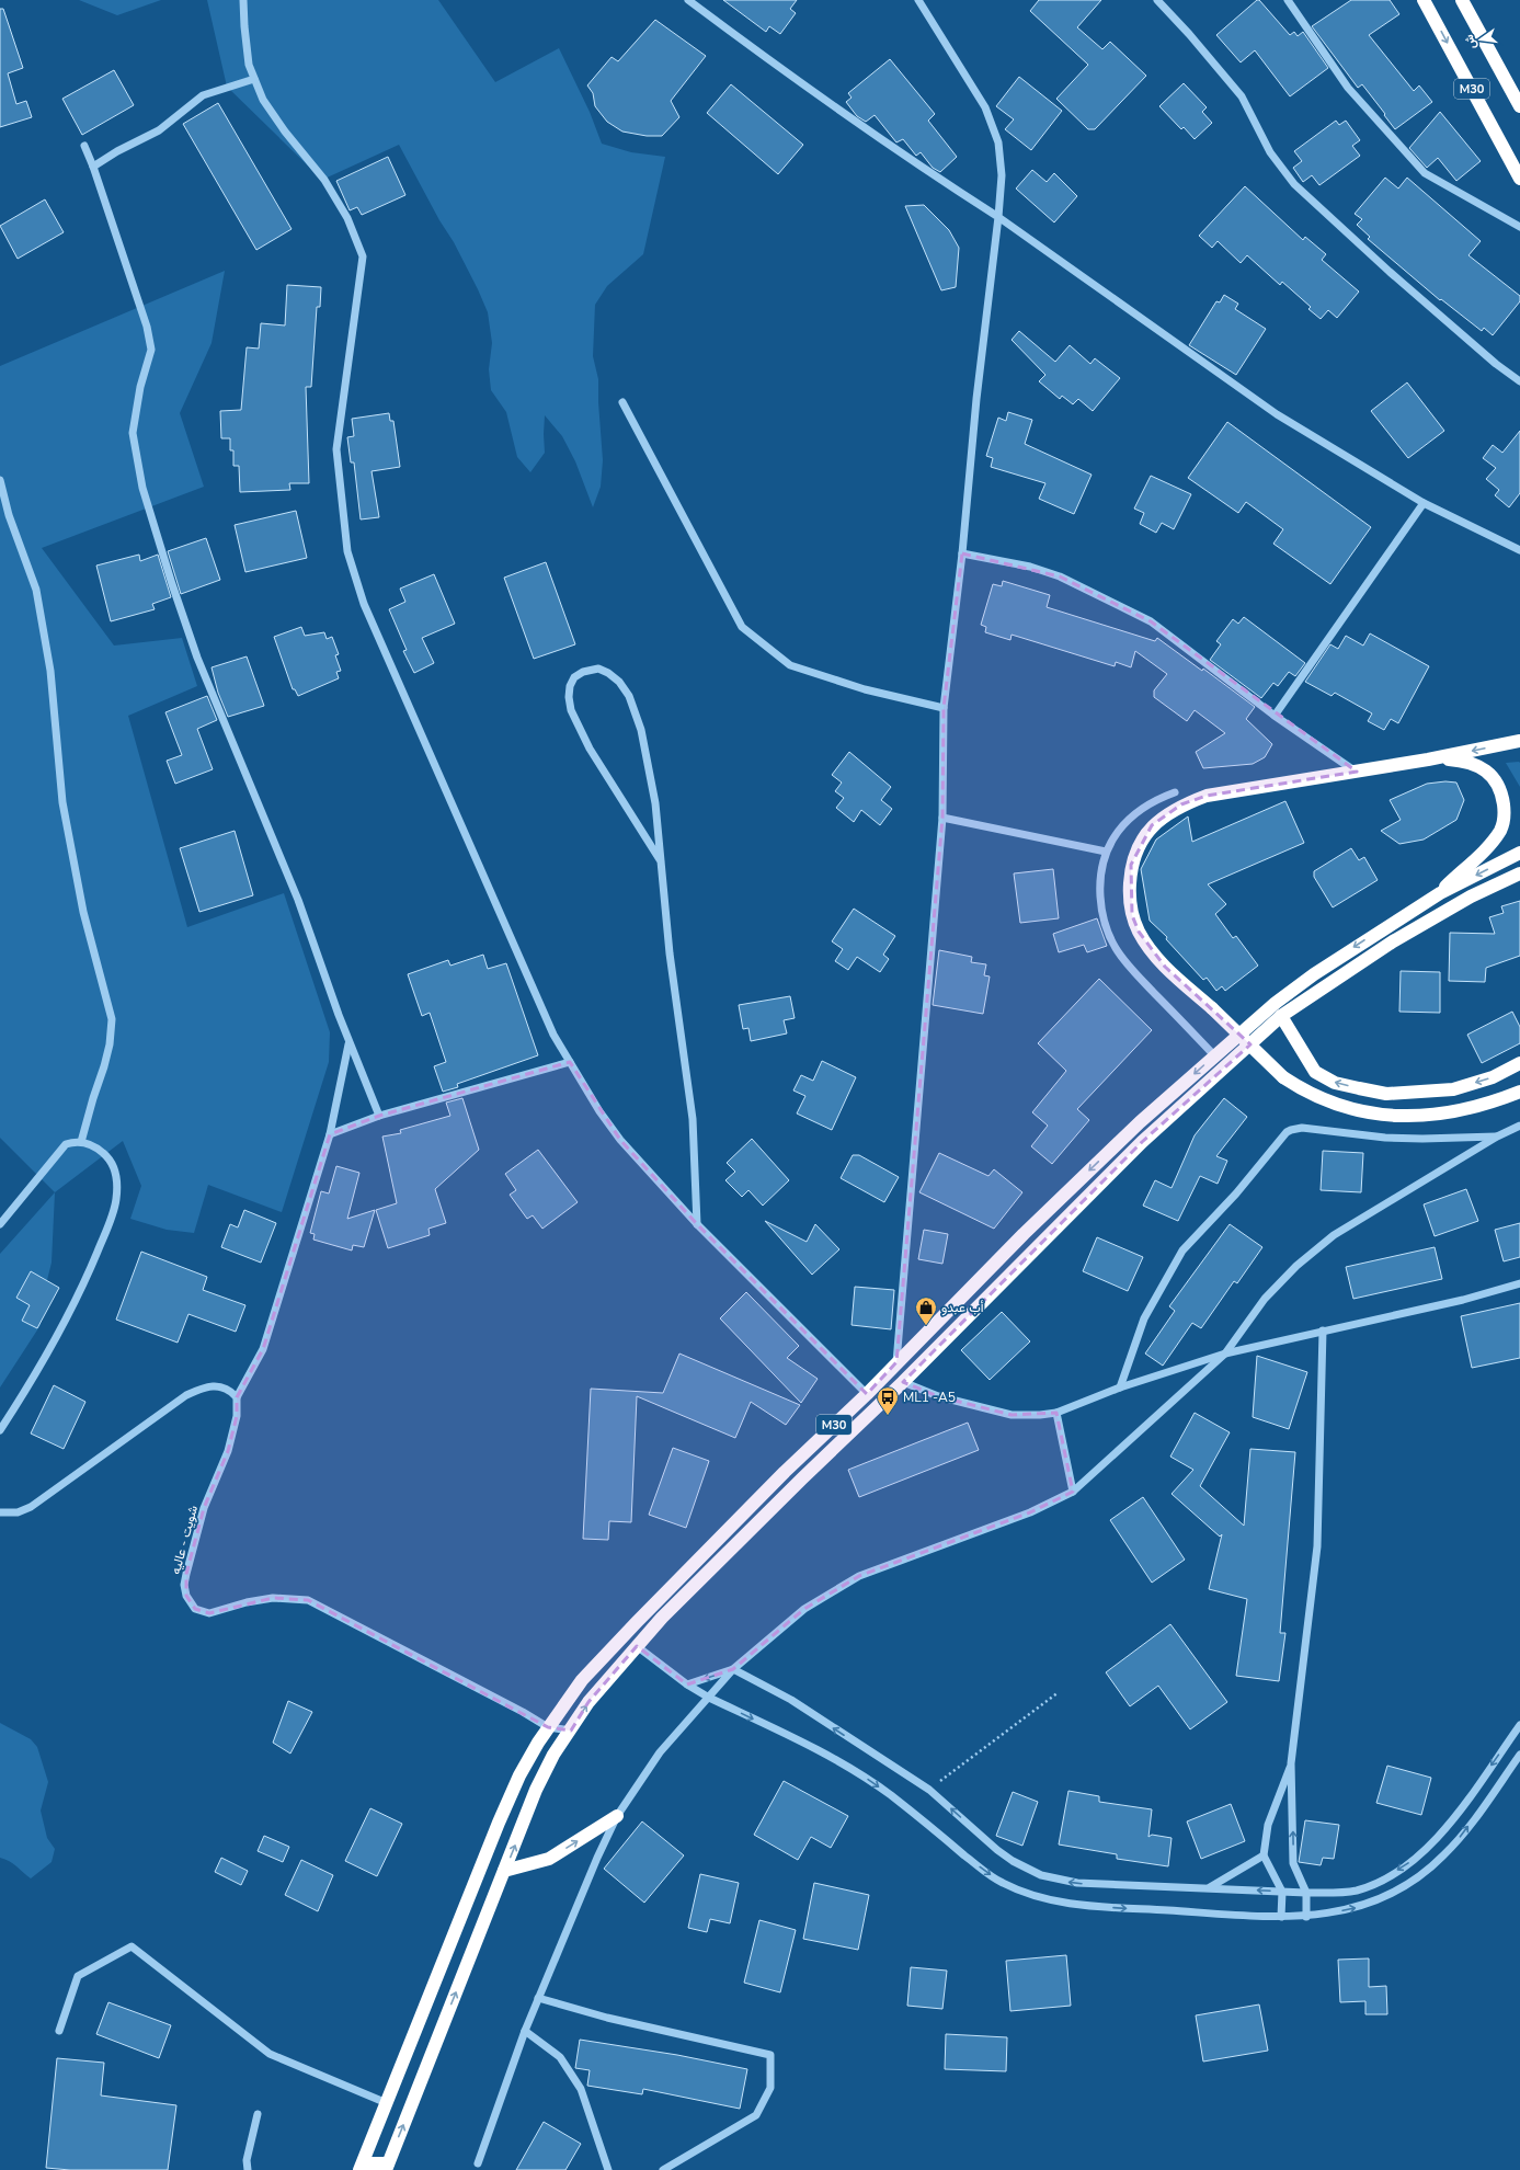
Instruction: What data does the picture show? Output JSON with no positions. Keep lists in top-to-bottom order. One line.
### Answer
{"streets":{"highway":["M30"],"street":["شويت - عاليه"]},"crossings":[["M30","شويت - عاليه"]],"places":{"shop":["أب عبدو"],"bus stop":["ML1 -A5"]},"north":"left"}
